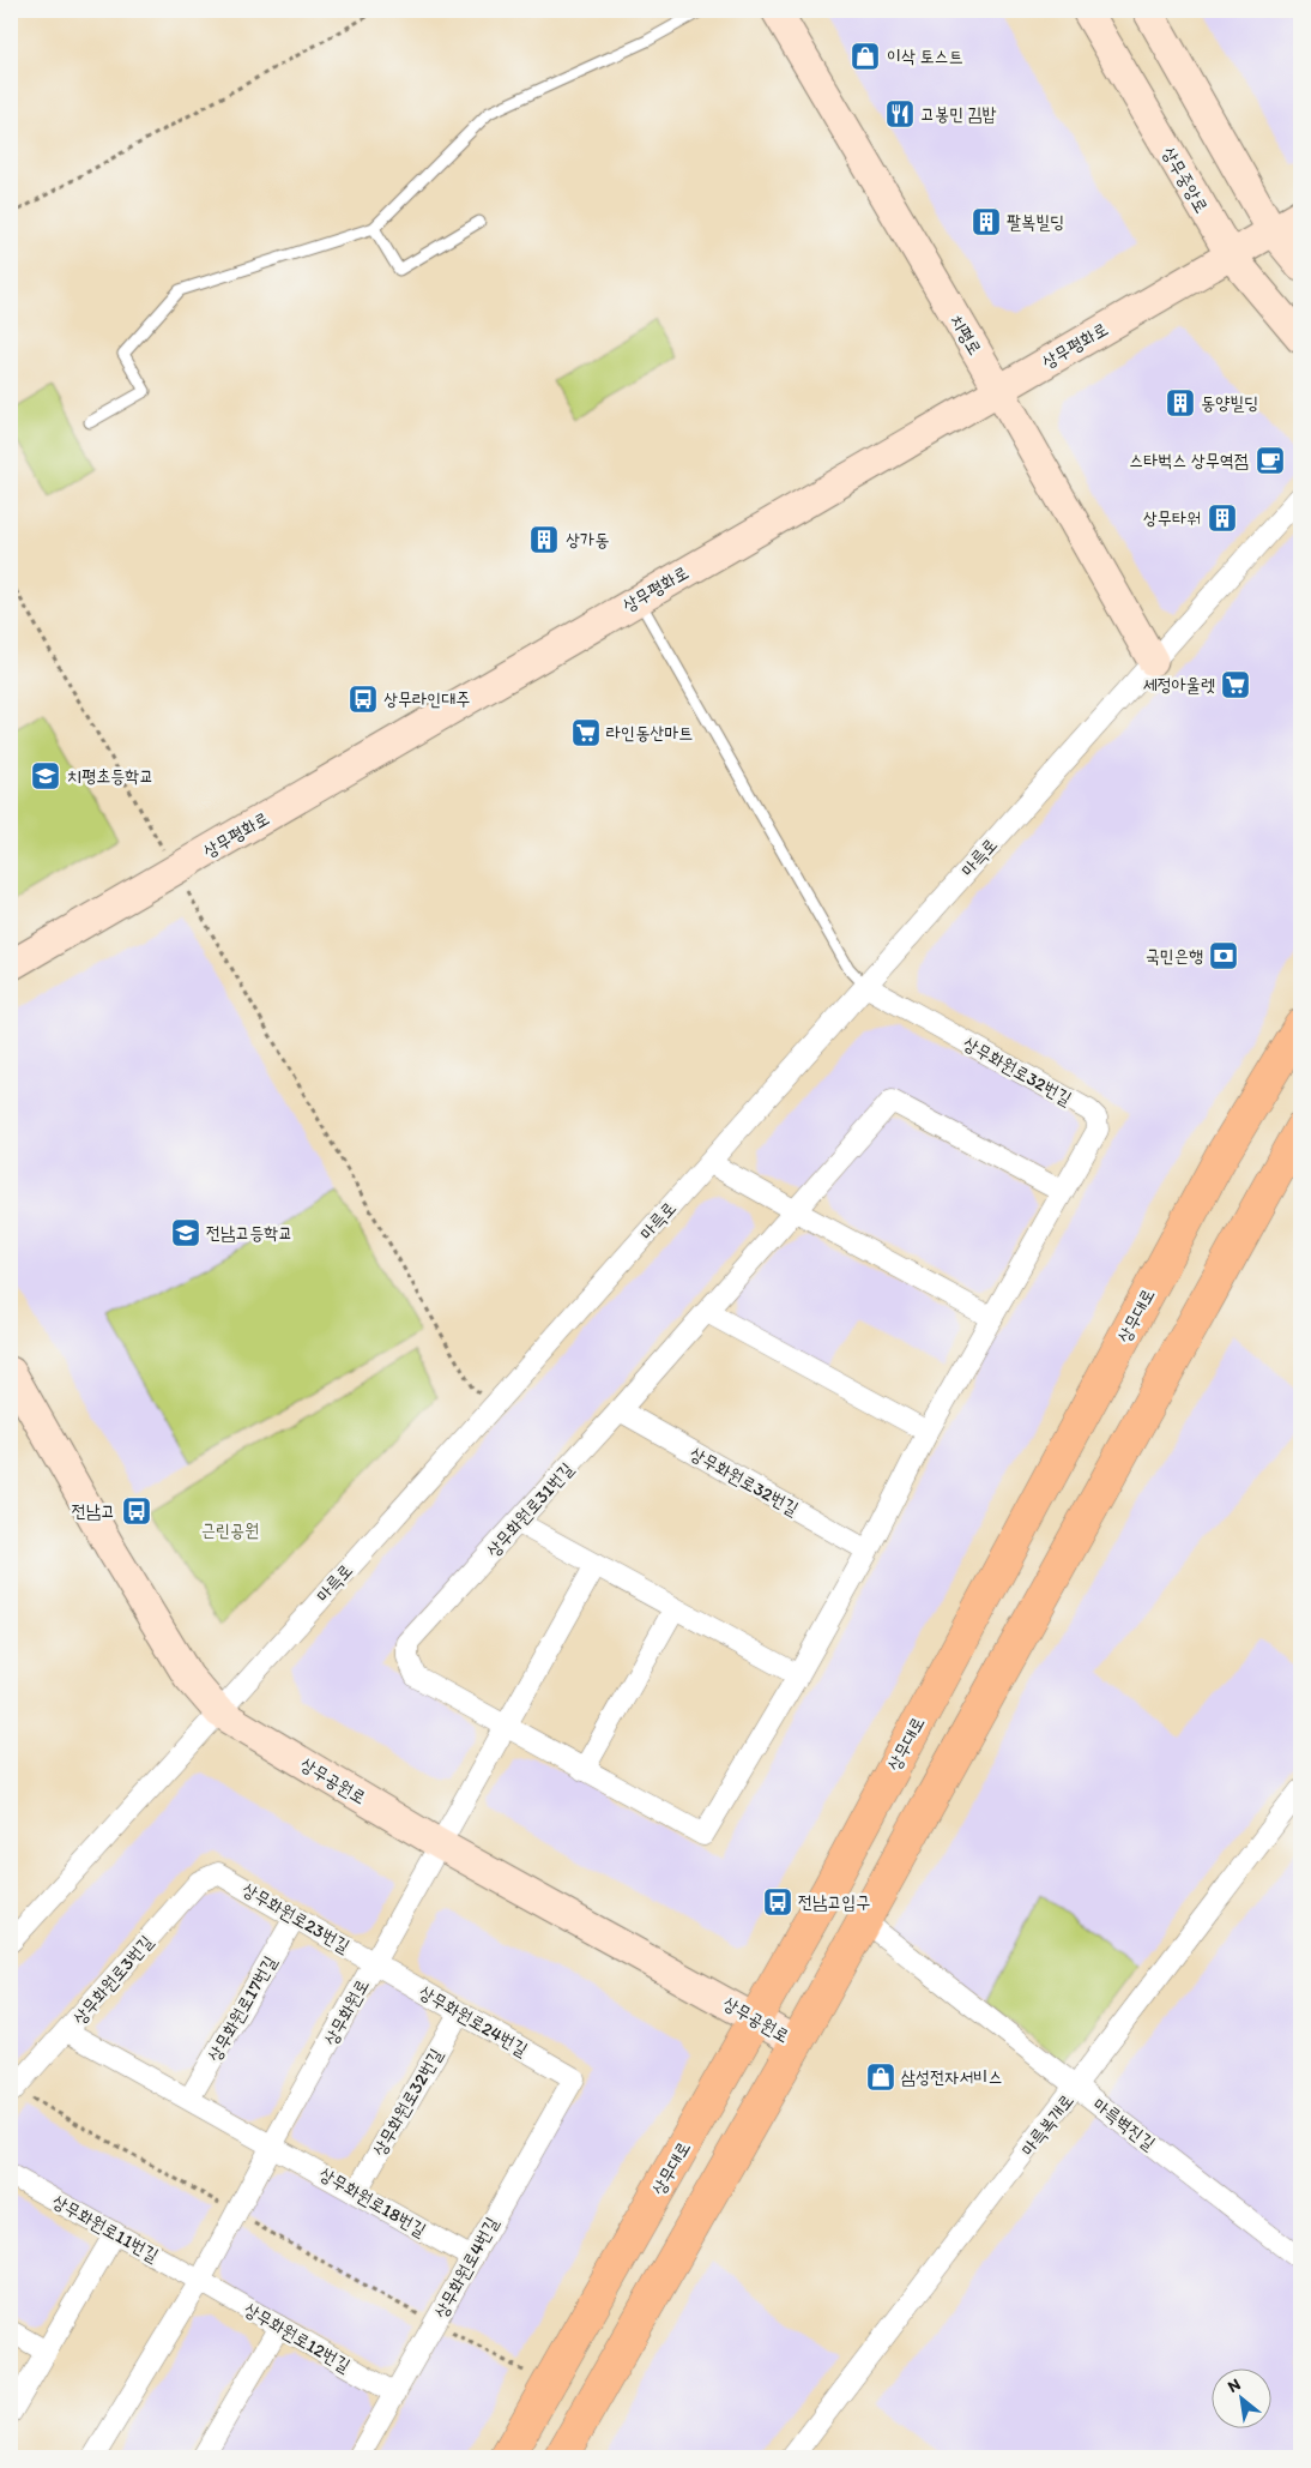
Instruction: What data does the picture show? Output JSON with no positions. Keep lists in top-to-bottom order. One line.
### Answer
{"streets":{"main road":["상무대로"],"street":["상무중앙로","치평로","상무평화로","마륵로","상무화원로32번길","상무화원로31번길","상무공원로","상무화원로23번길","상무화원로3번길","상무화원로17번길","상무화원로","상무화원로24번길","마륵벽진길","마륵복개로","상무화원로18번길","상무화원로11번길","상무화원로4번길","상무화원로12번길"]},"crossings":[["상무중앙로","상무평화로"],["치평로","상무평화로"],["치평로","마륵로"],["마륵로","상무화원로32번길"],["마륵로","상무공원로"],["상무화원로32번길","상무화원로31번길"],["상무화원로32번길","상무화원로24번길"],["상무화원로32번길","상무화원로18번길"],["상무대로","상무공원로"],["상무화원로31번길","상무화원로"],["상무공원로","상무화원로"],["상무화원로23번길","상무화원로3번길"],["상무화원로23번길","상무화원로17번길"],["상무화원로23번길","상무화원로"],["상무화원로23번길","상무화원로24번길"],["상무화원로","상무화원로24번길"],["상무화원로","상무화원로18번길"],["상무화원로","상무화원로11번길"],["상무화원로","상무화원로12번길"],["상무화원로24번길","상무화원로4번길"],["마륵벽진길","마륵복개로"],["상무화원로18번길","상무화원로4번길"],["상무화원로11번길","상무화원로12번길"],["상무화원로4번길","상무화원로12번길"]],"parks":["근린공원"],"places":{"shop":["이삭 토스트","삼성전자서비스"],"restaurant":["고봉민 김밥"],"building":["팔복빌딩","동양빌딩","상무타워","상가동"],"cafe":["스타벅스 상무역점"],"supermarket":["세정아울렛","라인동산마트"],"bus stop":["상무라인대주","전남고","전남고입구"],"school or university":["치평초등학교","전남고등학교"],"bank":["국민은행"]},"north":"top left"}
